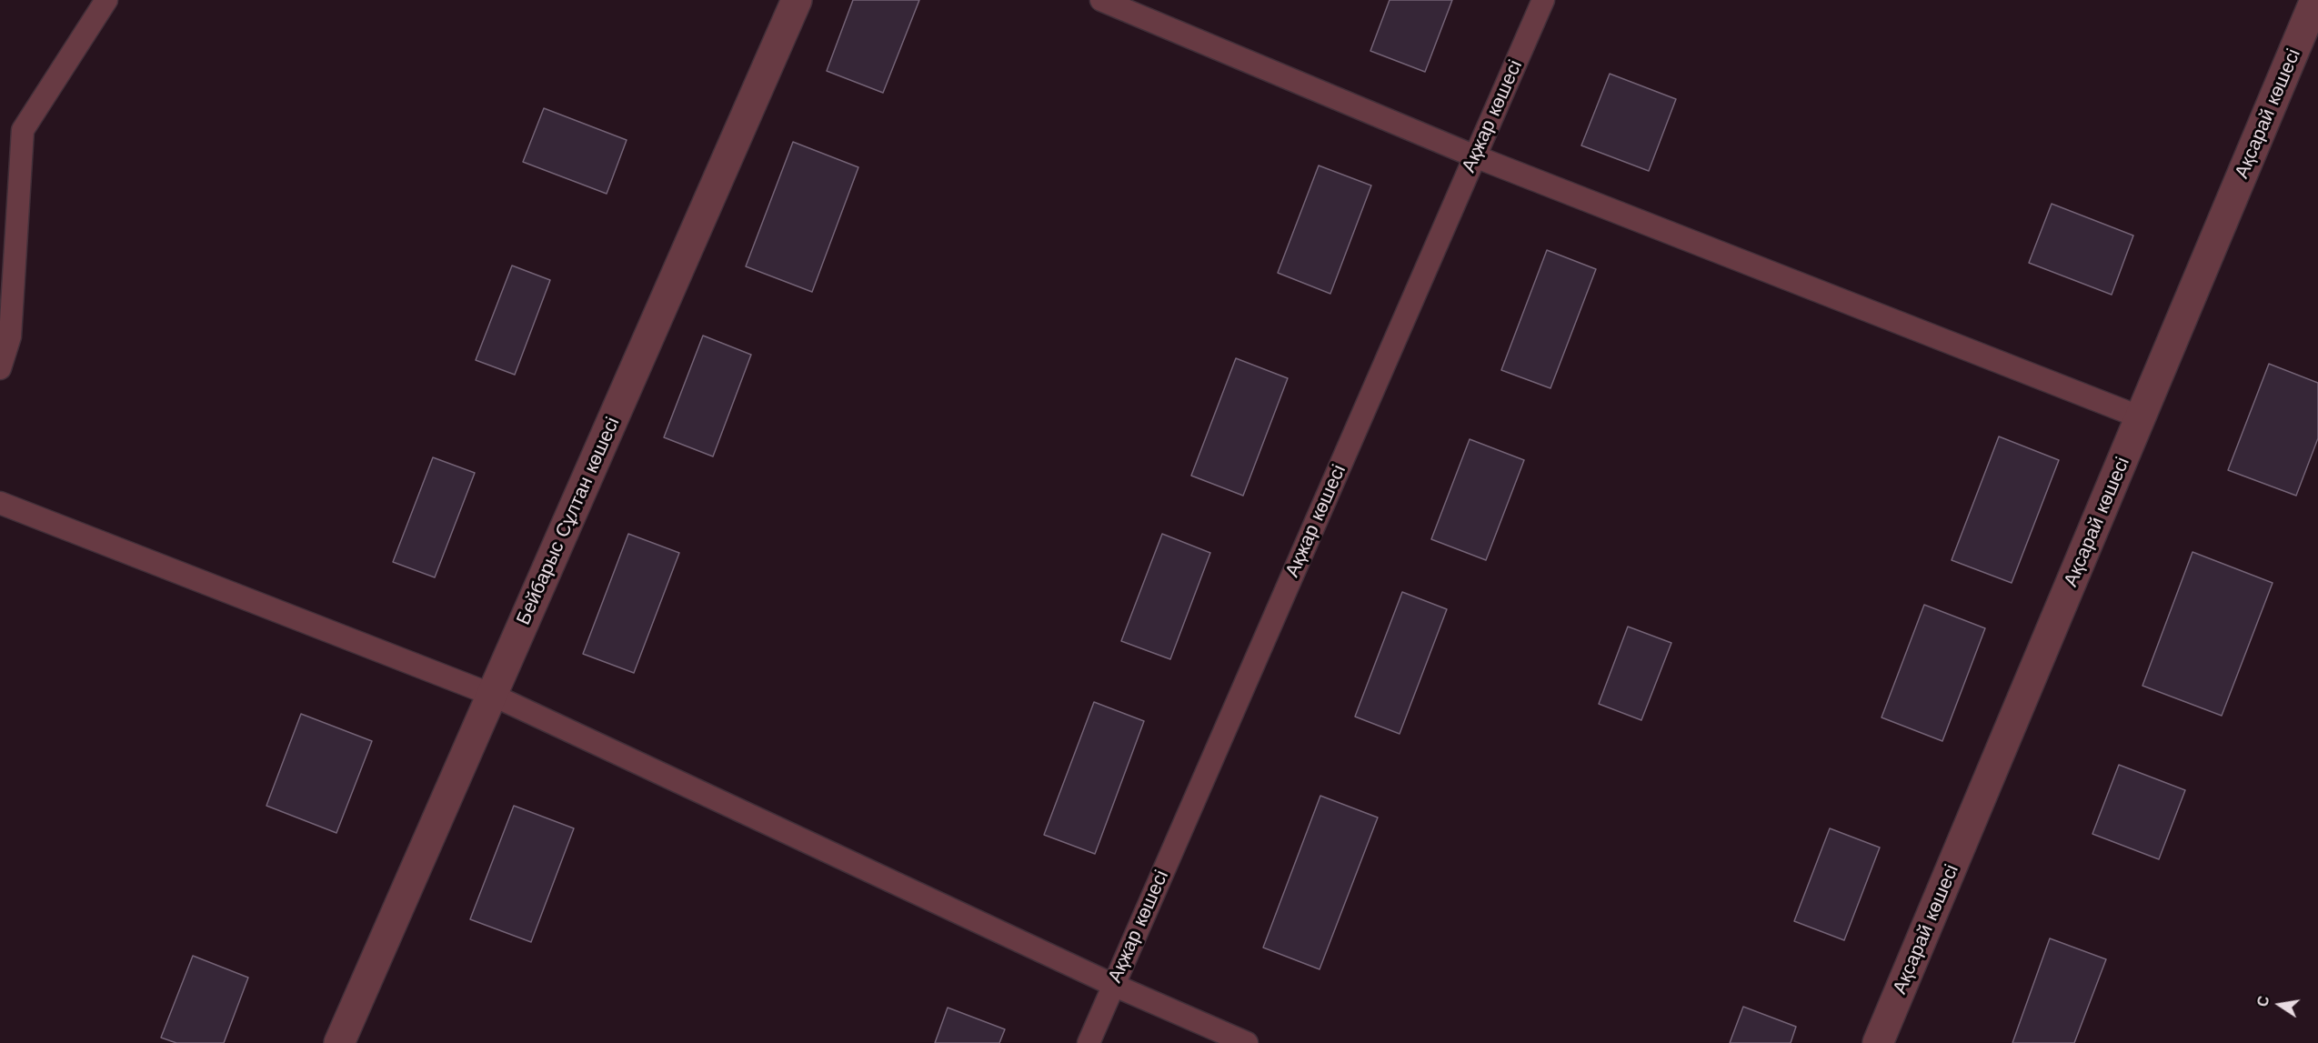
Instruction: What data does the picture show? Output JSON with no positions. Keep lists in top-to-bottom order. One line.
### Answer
{"streets":{"street":["Ақсарай көшесі","Бейбарыс Сұлтан көшесі"],"lane":["Ақжар көшесі"]},"north":"left"}
